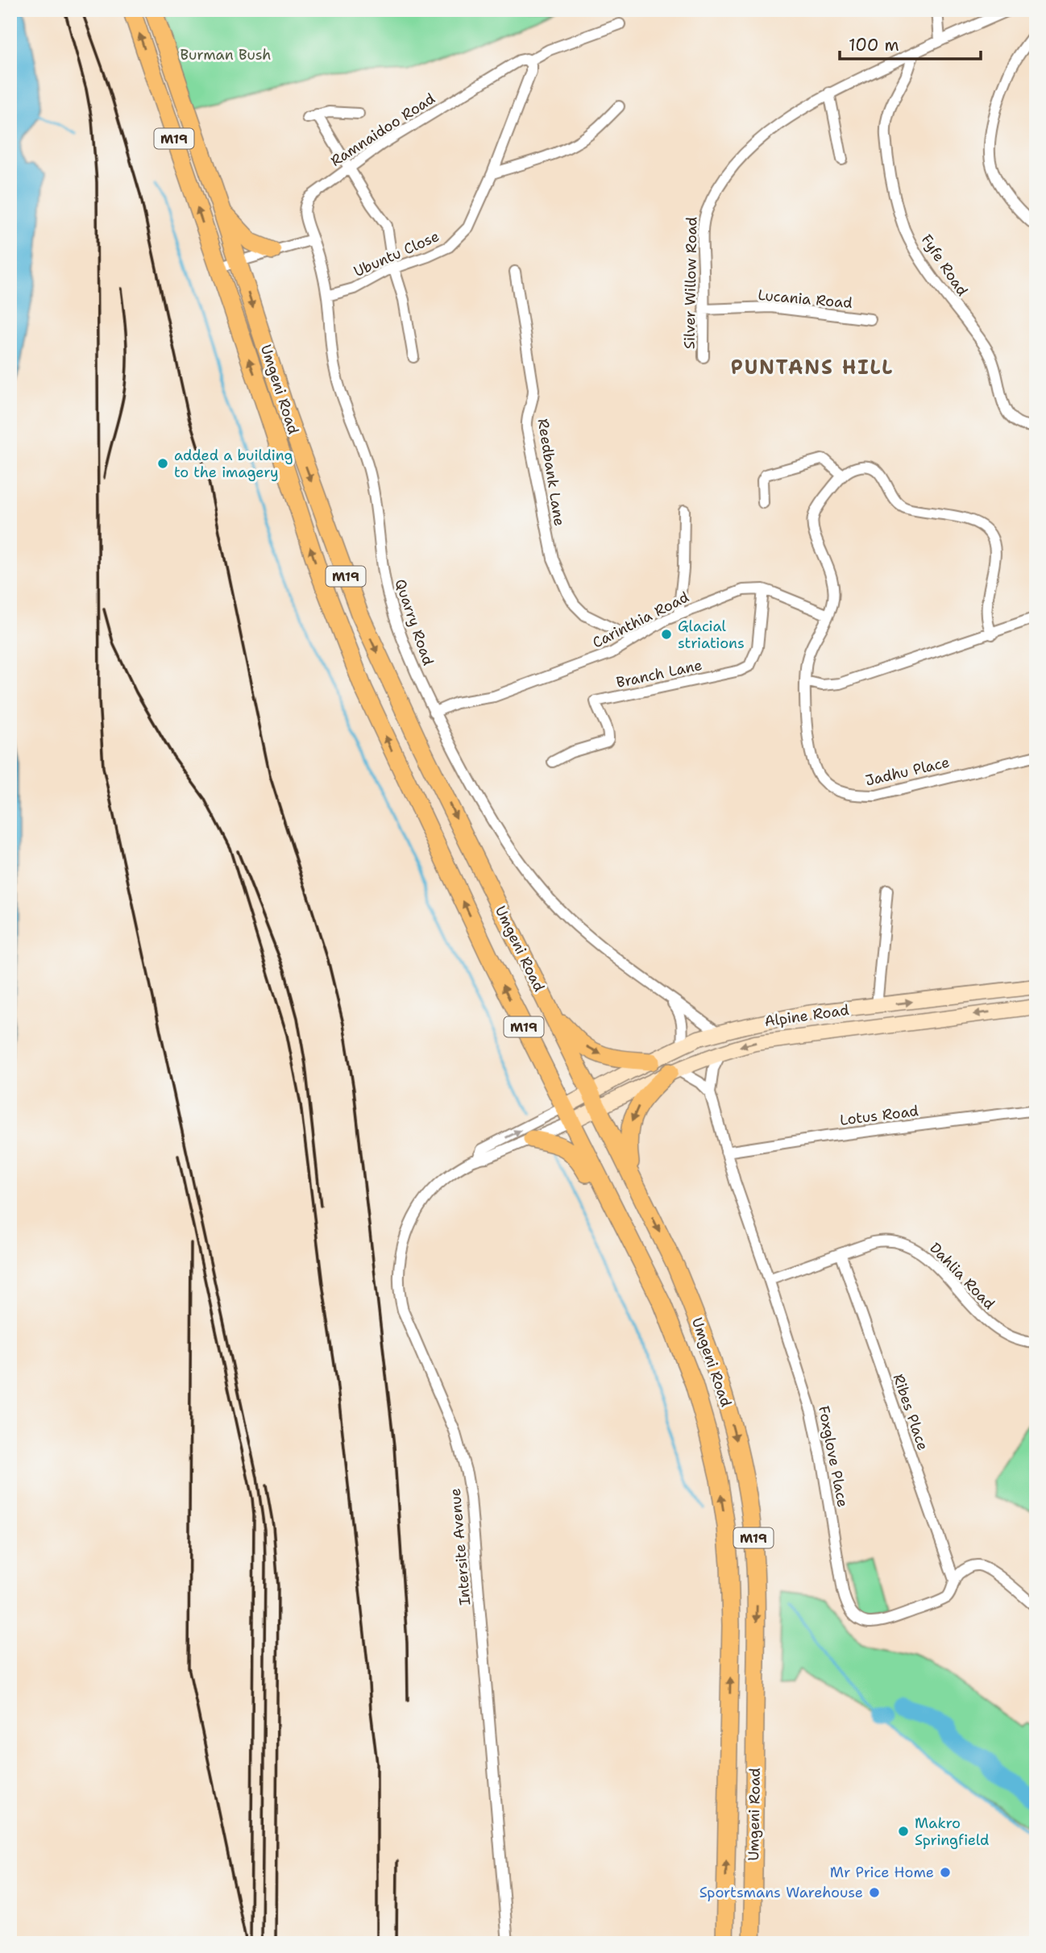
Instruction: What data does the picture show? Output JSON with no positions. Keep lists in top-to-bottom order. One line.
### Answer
{"streets":{"highway":["M19","Umgeni Road"],"main road":["Alpine Road"],"street":["Ramnaidoo Road","Ubuntu Close","Fyfe Road","Silver Willow Road","Lucania Road","Reedbank Lane","Carinthia Road","Quarry Road","Branch Lane","Jadhu Place","Lotus Road","Dahlia Road","Ribes Place","Foxglove Place","Intersite Avenue"]},"crossings":[["Ramnaidoo Road","Ubuntu Close"],["Ramnaidoo Road","Quarry Road"],["Ubuntu Close","Quarry Road"],["Fyfe Road","Silver Willow Road"],["Silver Willow Road","Lucania Road"],["Umgeni Road","Alpine Road"],["Umgeni Road","Intersite Avenue"],["Reedbank Lane","Carinthia Road"],["Carinthia Road","Quarry Road"],["Carinthia Road","Branch Lane"],["Carinthia Road","Jadhu Place"],["Quarry Road","Alpine Road"],["Alpine Road","Foxglove Place"],["Alpine Road","Intersite Avenue"],["Lotus Road","Foxglove Place"],["Dahlia Road","Ribes Place"],["Dahlia Road","Foxglove Place"],["Ribes Place","Foxglove Place"]],"districts":["PUNTANS HILL"],"parks":["Burman Bush"],"places":["added a building to the imagery","Glacial striations","Makro Springfield","Mr Price Home","Sportsmans Warehouse"],"scale_bar":"100 m"}
